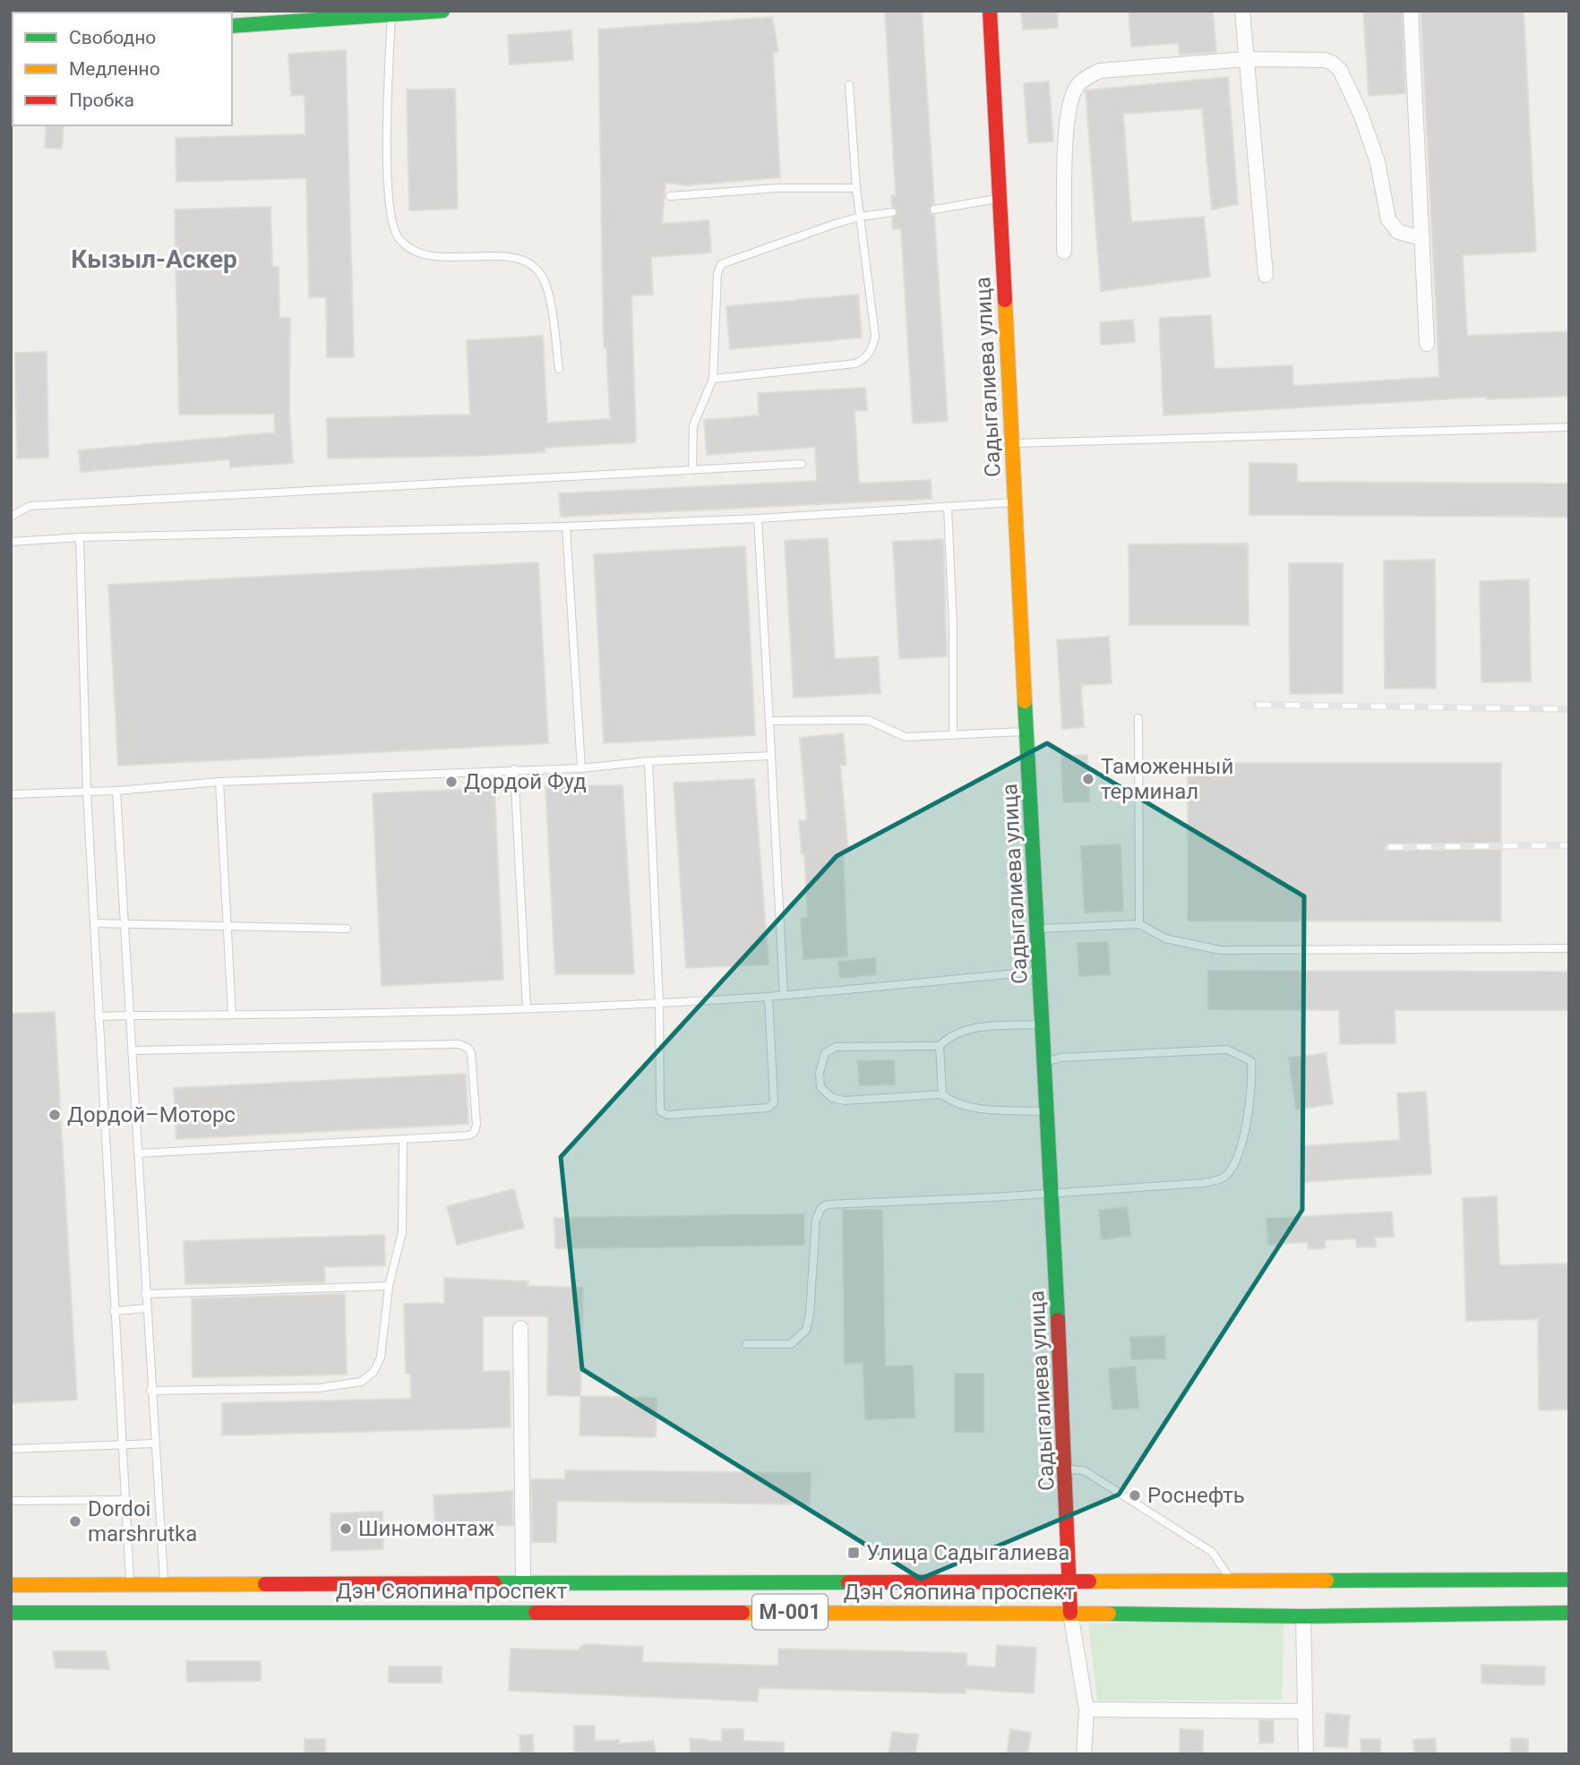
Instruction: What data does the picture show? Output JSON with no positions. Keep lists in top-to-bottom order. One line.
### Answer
{"streets":{"main road":["Садыгалиева улица","Дэн Сяопина проспект","M-001"]},"crossings":[["Садыгалиева улица","Дэн Сяопина проспект"]],"districts":["Кызыл-Аскер"],"places":{"other":["Таможенный терминал","Дордой Фуд","Дордой–Моторс","Роснефть","Dordoi marshrutka","Шиномонтаж"],"transit":["Улица Садыгалиева"]},"legend":["Свободно","Медленно","Пробка"]}
